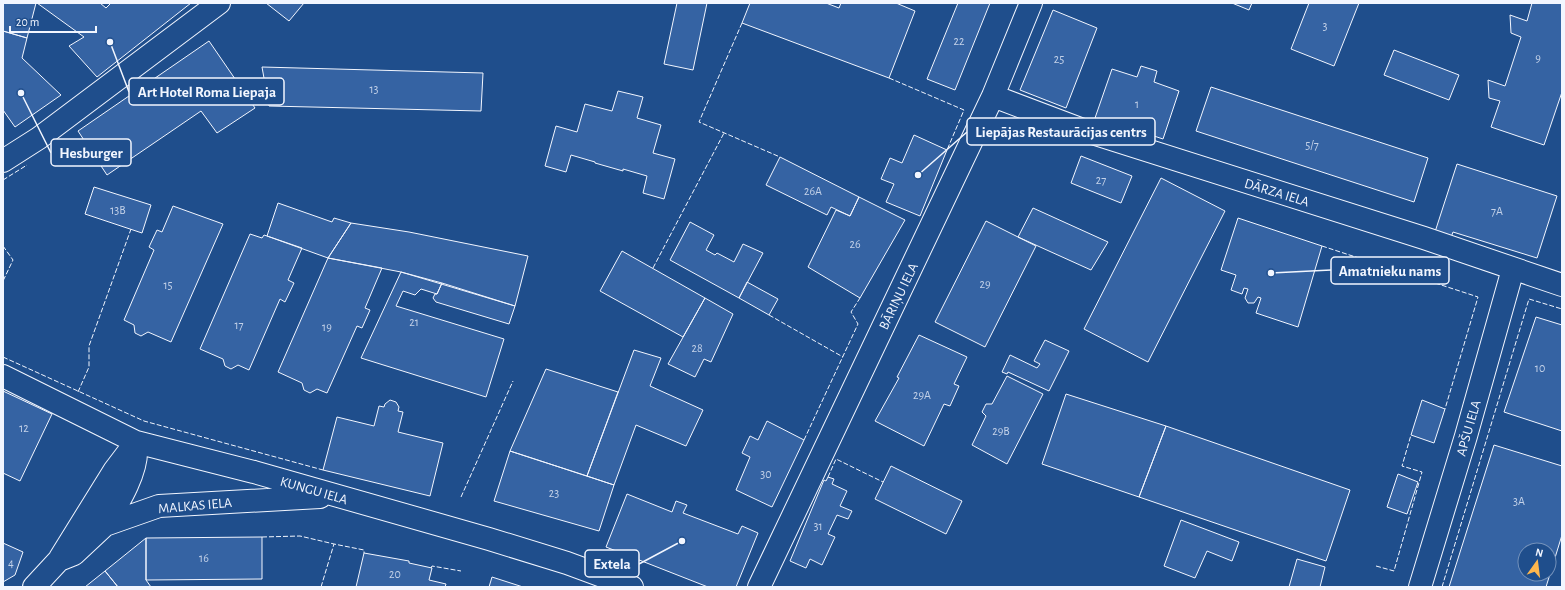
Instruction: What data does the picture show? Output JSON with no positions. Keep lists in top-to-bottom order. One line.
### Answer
{"streets":{"street":["DĀRZA IELA","BĀRIŅU IELA","APŠU IELA","KUNGU IELA","MALKAS IELA"]},"crossings":[["DĀRZA IELA","BĀRIŅU IELA"],["DĀRZA IELA","APŠU IELA"],["KUNGU IELA","MALKAS IELA"]],"places":["Art Hotel Roma Liepaja","Hesburger","Liepājas Restaurācijas centrs","Amatnieku nams","Extela"],"house_numbers":["3","22","9","25","13","1","5/7","27","26A","13B","7A","26","29","15","21","17","19","28","10","29A","12","29B","30","23","3A","31","16","4","20"],"scale_bar":"20 m","north":"top"}
